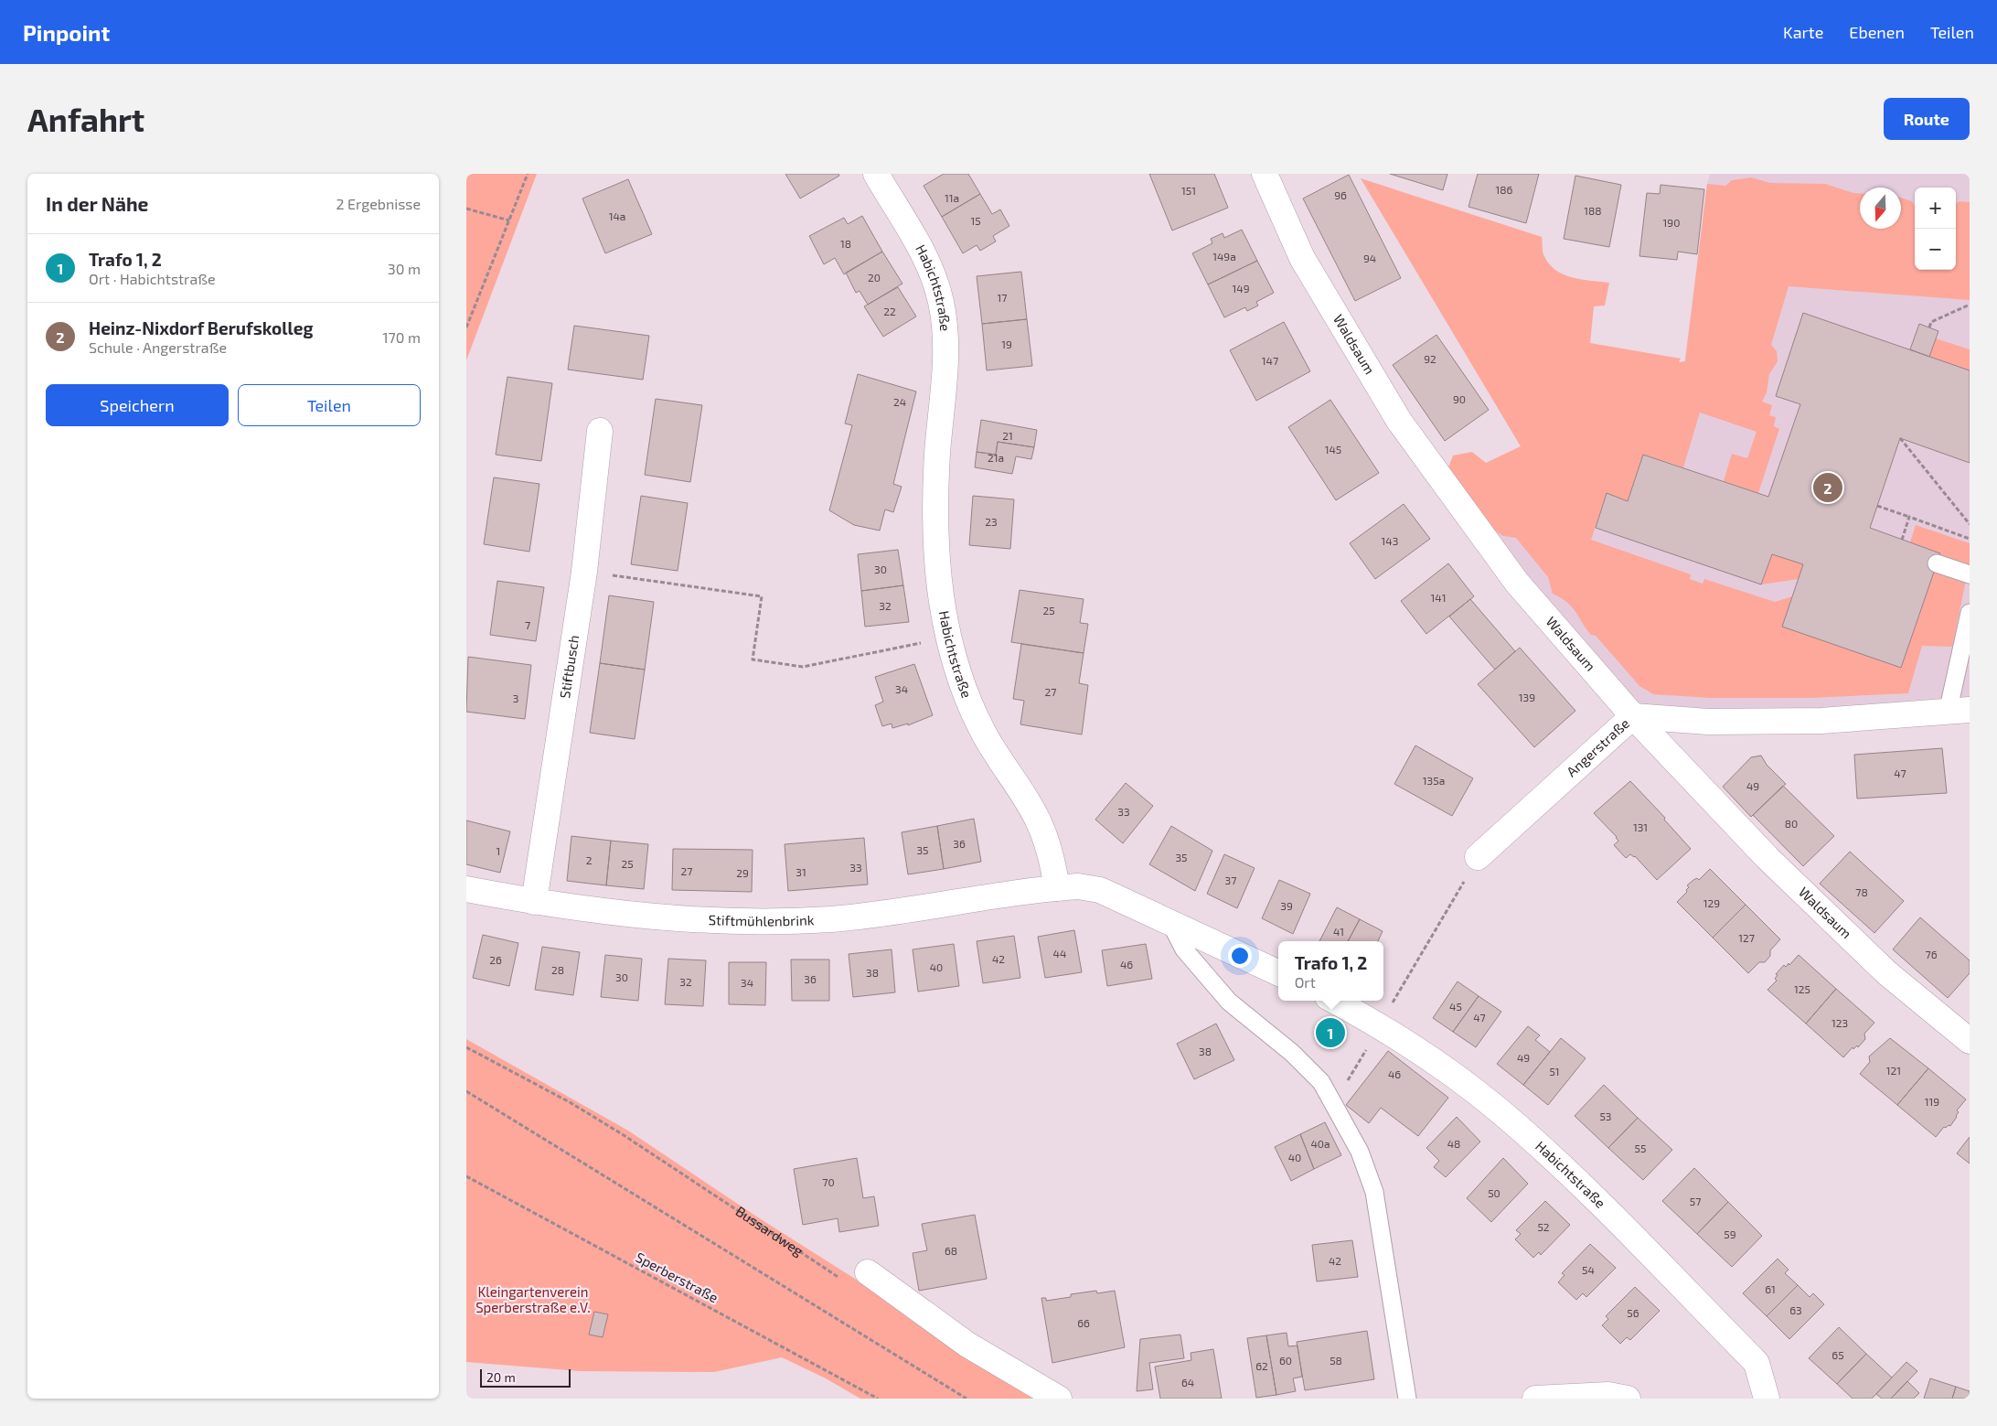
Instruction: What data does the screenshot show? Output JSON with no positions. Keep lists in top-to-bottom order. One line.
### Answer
{"streets":{"street":["Habichtstraße","Waldsaum","Stiftbusch","Angerstraße","Stiftmühlenbrink"],"path":["Bussardweg","Sperberstraße"]},"crossings":[["Habichtstraße","Stiftmühlenbrink"],["Waldsaum","Angerstraße"],["Stiftbusch","Stiftmühlenbrink"]],"parks":["Kleingartenverein Sperberstraße e.V."],"house_numbers":["186","151","96","11a","188","14a","15","190","18","149a","94","20","149","17","22","19","92","147","90","24","21","145","21a","23","143","30","141","32","25","7","34","27","139","3","47","135a","49","33","80","131","36","35","1","35","2","25","33","27","31","29","37","78","129","39","41","127","44","76","42","26","46","40","28","38","30","36","32","34","125","45","47","123","38","49","121","51","46","119","53","40a","48","55","40","70","50","57","52","59","68","42","54","61","63","56","66","65","60","58","62","64"],"scale_bar":"20 m","north":"bottom","page":{"header":"Pinpoint","nav":["Karte","Ebenen","Teilen"],"buttons":["Route",["Speichern","Teilen"]],"title":"Anfahrt","heading":["In der Nähe","2 Ergebnisse"],"map_buttons":["+","−"],"list":[{"mark":"1","name":"Trafo 1, 2","note":"Ort · Habichtstraße","value":"30 m"},{"mark":"2","name":"Heinz-Nixdorf Berufskolleg","note":"Schule · Angerstraße","value":"170 m"}],"pins":["2","1"],"popup":["Trafo 1, 2","Ort"],"scale":"20 m"}}
